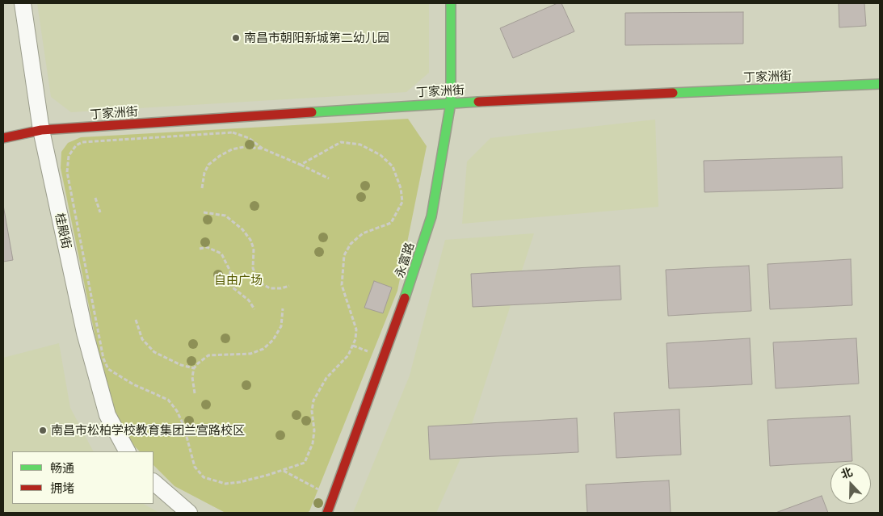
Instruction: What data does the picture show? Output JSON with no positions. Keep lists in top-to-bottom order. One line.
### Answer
{"streets":{"street":["丁家洲街","桂殿街","永富路"]},"crossings":[["丁家洲街","桂殿街"],["丁家洲街","永富路"]],"parks":["自由广场"],"places":["南昌市朝阳新城第二幼儿园","南昌市松柏学校教育集团兰宫路校区"],"legend":["畅通","拥堵"],"north":"top"}
